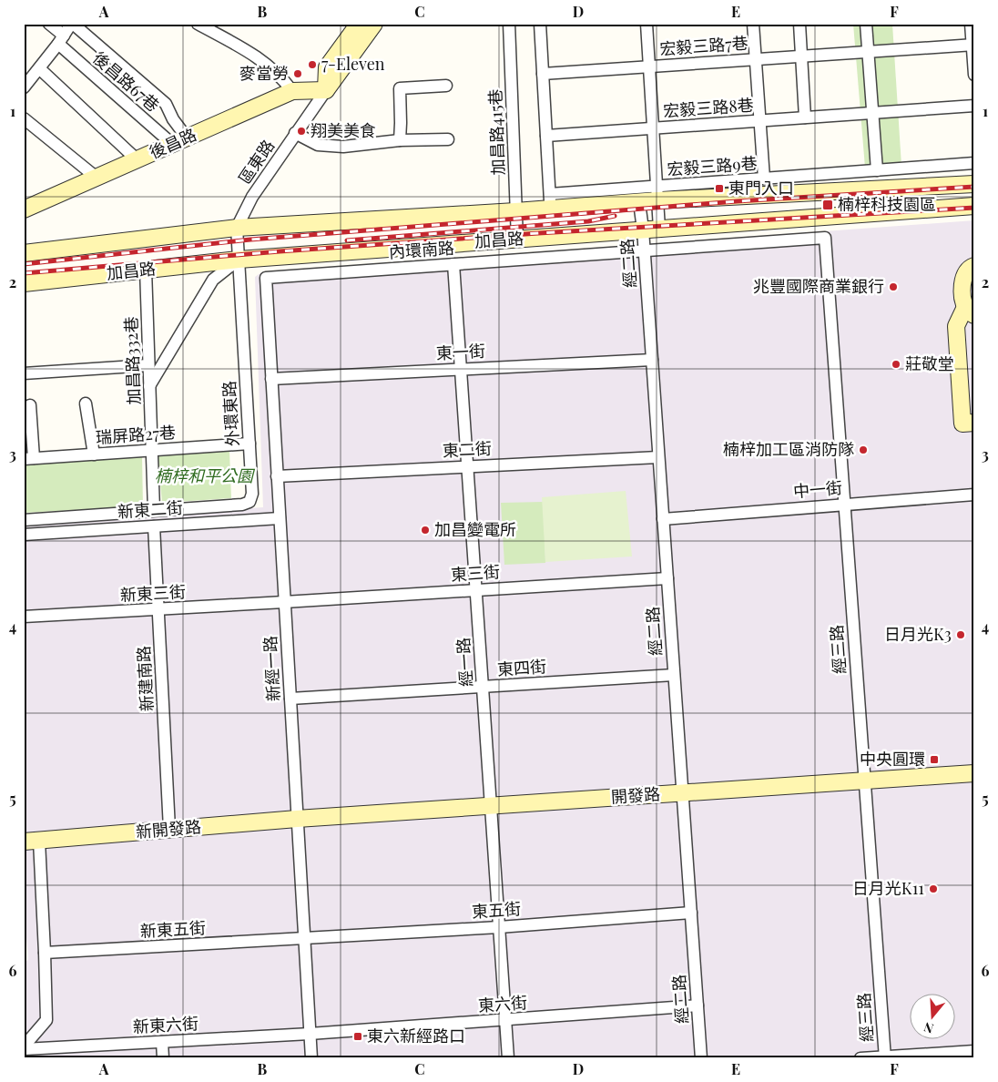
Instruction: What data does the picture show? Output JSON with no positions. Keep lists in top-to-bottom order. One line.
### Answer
{"streets":{"street":["宏毅三路7巷","後昌路67巷","宏毅三路8巷","加昌路415巷","後昌路","區東路","宏毅三路9巷","加昌路","內環南路","經二路","東一街","加昌路332巷","外環東路","瑞屏路27巷","東二街","中一街","新東二街","東三街","新東三街","經三路","經一路","新經一路","東四街","新建南路","開發路","新開發路","東五街","新東五街","東六街","新東六街"]},"crossings":[["後昌路67巷","後昌路"],["加昌路415巷","加昌路"],["後昌路","區東路"],["區東路","加昌路"],["區東路","外環東路"],["宏毅三路9巷","加昌路"],["加昌路","經二路"],["加昌路","加昌路332巷"],["加昌路","外環東路"],["內環南路","經二路"],["內環南路","經三路"],["內環南路","經一路"],["內環南路","新經一路"],["經二路","東一街"],["經二路","東二街"],["經二路","中一街"],["經二路","東三街"],["經二路","東四街"],["經二路","開發路"],["經二路","東五街"],["經二路","東六街"],["東一街","經一路"],["東一街","新經一路"],["加昌路332巷","外環東路"],["加昌路332巷","瑞屏路27巷"],["外環東路","瑞屏路27巷"],["東二街","經一路"],["東二街","新經一路"],["中一街","經三路"],["新東二街","新經一路"],["新東二街","新建南路"],["東三街","新東三街"],["東三街","經一路"],["東三街","新經一路"],["新東三街","新經一路"],["新東三街","新建南路"],["經三路","開發路"],["經一路","東四街"],["經一路","開發路"],["經一路","東五街"],["經一路","東六街"],["新經一路","東四街"],["新經一路","開發路"],["新經一路","新開發路"],["新經一路","東五街"],["新經一路","新東五街"],["新經一路","東六街"],["新經一路","新東六街"],["新建南路","新開發路"],["開發路","新開發路"],["東五街","新東五街"],["東六街","新東六街"]],"parks":["楠梓和平公園"],"places":{"other":["7-Eleven","麥當勞","翔美美食","兆豐國際商業銀行","莊敬堂","楠梓加工區消防隊","加昌變電所","日月光K3","日月光K11"],"transit":["東門入口","楠梓科技園區","中央圓環","東六新經路口"]},"north":"bottom","grid":{"columns":["A","B","C","D","E","F"],"rows":["1","2","3","4","5","6"]}}
